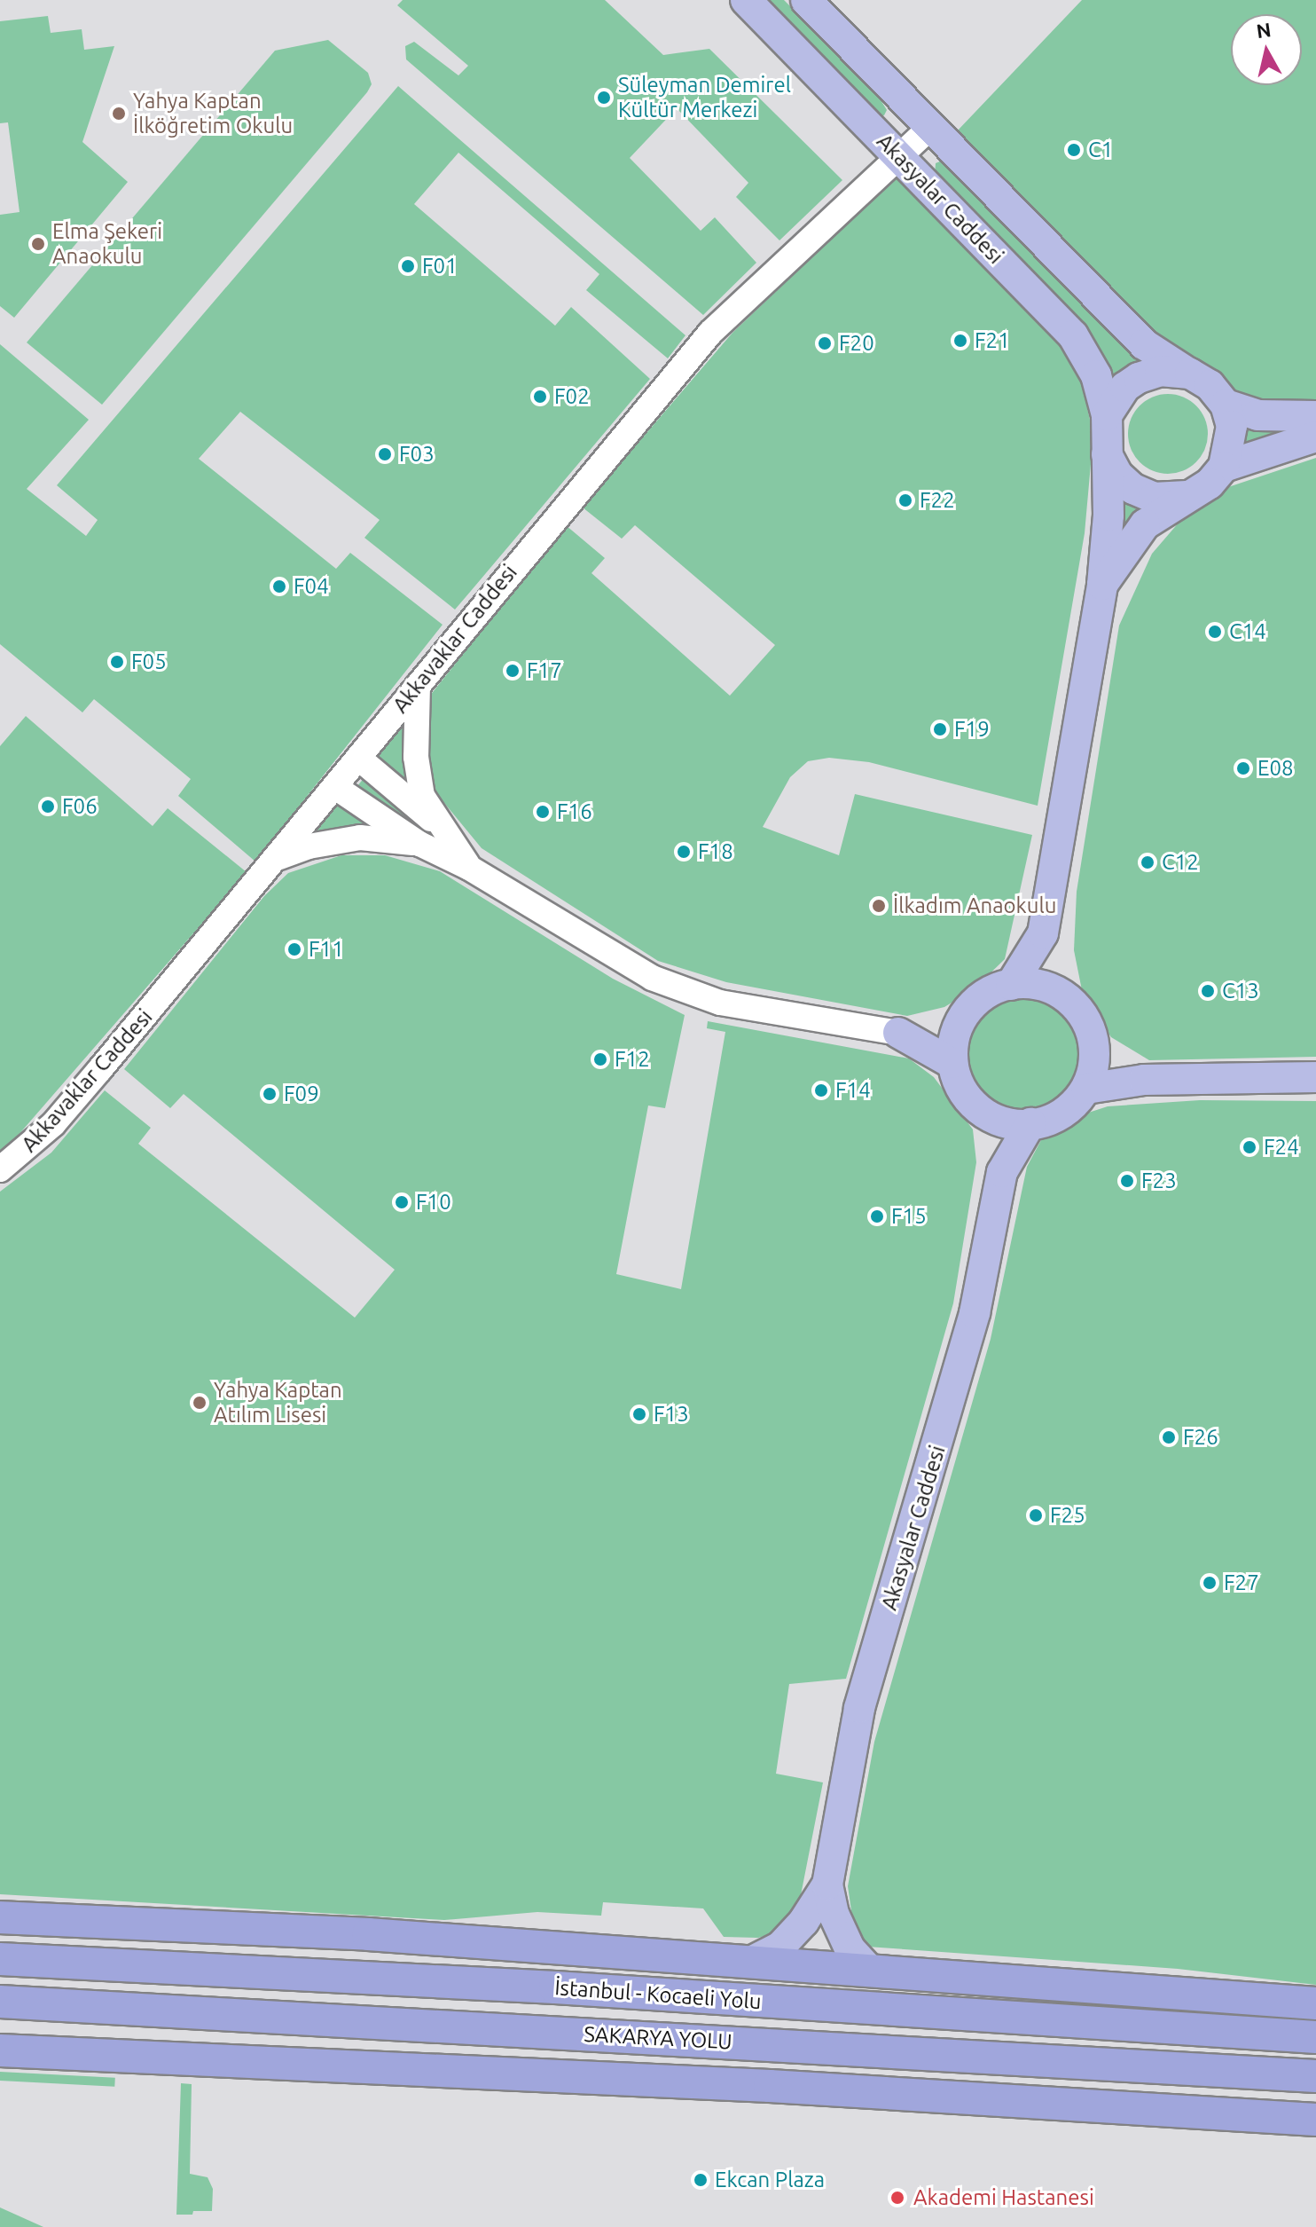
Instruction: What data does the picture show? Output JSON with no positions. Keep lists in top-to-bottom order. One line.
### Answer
{"streets":{"highway":["İstanbul - Kocaeli Yolu","SAKARYA YOLU"],"main road":["Akasyalar Caddesi"],"street":["Akkavaklar Caddesi"]},"crossings":[["Akasyalar Caddesi","Akkavaklar Caddesi"]],"places":["Süleyman Demirel Kültür Merkezi","Yahya Kaptan İlköğretim Okulu","C1","Elma Şekeri Anaokulu","F01","F21","F20","F02","F03","F22","F04","C14","F05","F17","F19","E08","F06","F16","F18","C12","İlkadım Anaokulu","F11","C13","F12","F14","F09","F24","F23","F10","F15","Yahya Kaptan Atılım Lisesi","F13","F26","F25","F27","Ekcan Plaza","Akademi Hastanesi"],"north":"top"}
